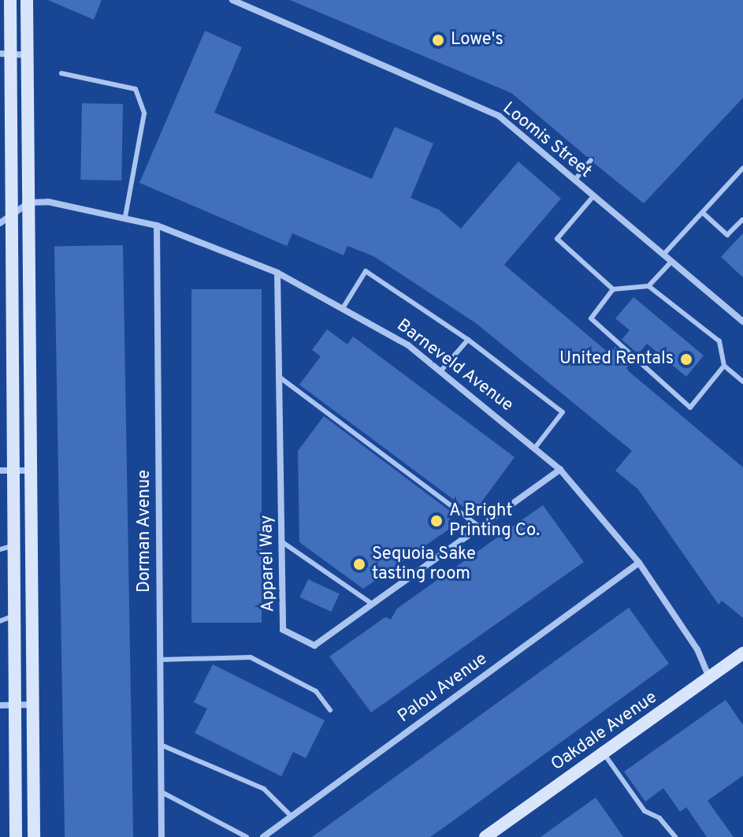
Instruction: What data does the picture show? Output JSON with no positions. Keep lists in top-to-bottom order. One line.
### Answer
{"streets":{"street":["Loomis Street","Barneveld Avenue","Dorman Avenue","Apparel Way","Palou Avenue","Oakdale Avenue"]},"crossings":[["Barneveld Avenue","Dorman Avenue"],["Barneveld Avenue","Apparel Way"],["Barneveld Avenue","Palou Avenue"],["Barneveld Avenue","Oakdale Avenue"]],"places":["Lowe's","United Rentals","A Bright Printing Co.","Sequoia Sake tasting room"]}
